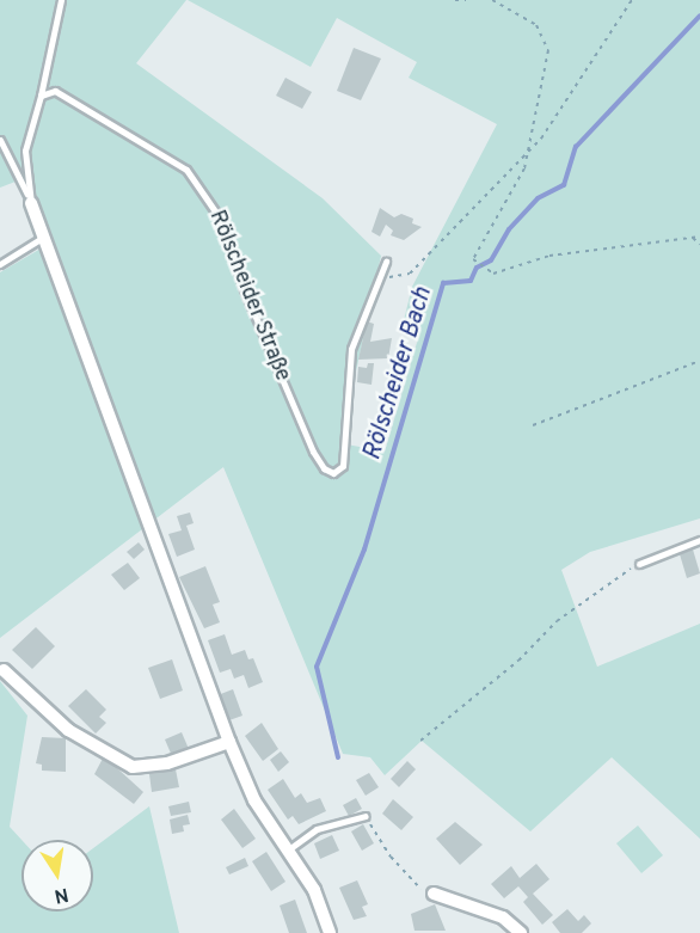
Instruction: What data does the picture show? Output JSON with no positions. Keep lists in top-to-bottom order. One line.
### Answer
{"streets":{"lane":["Rölscheider Straße"]},"water":["Rölscheider Bach"],"north":"bottom"}
